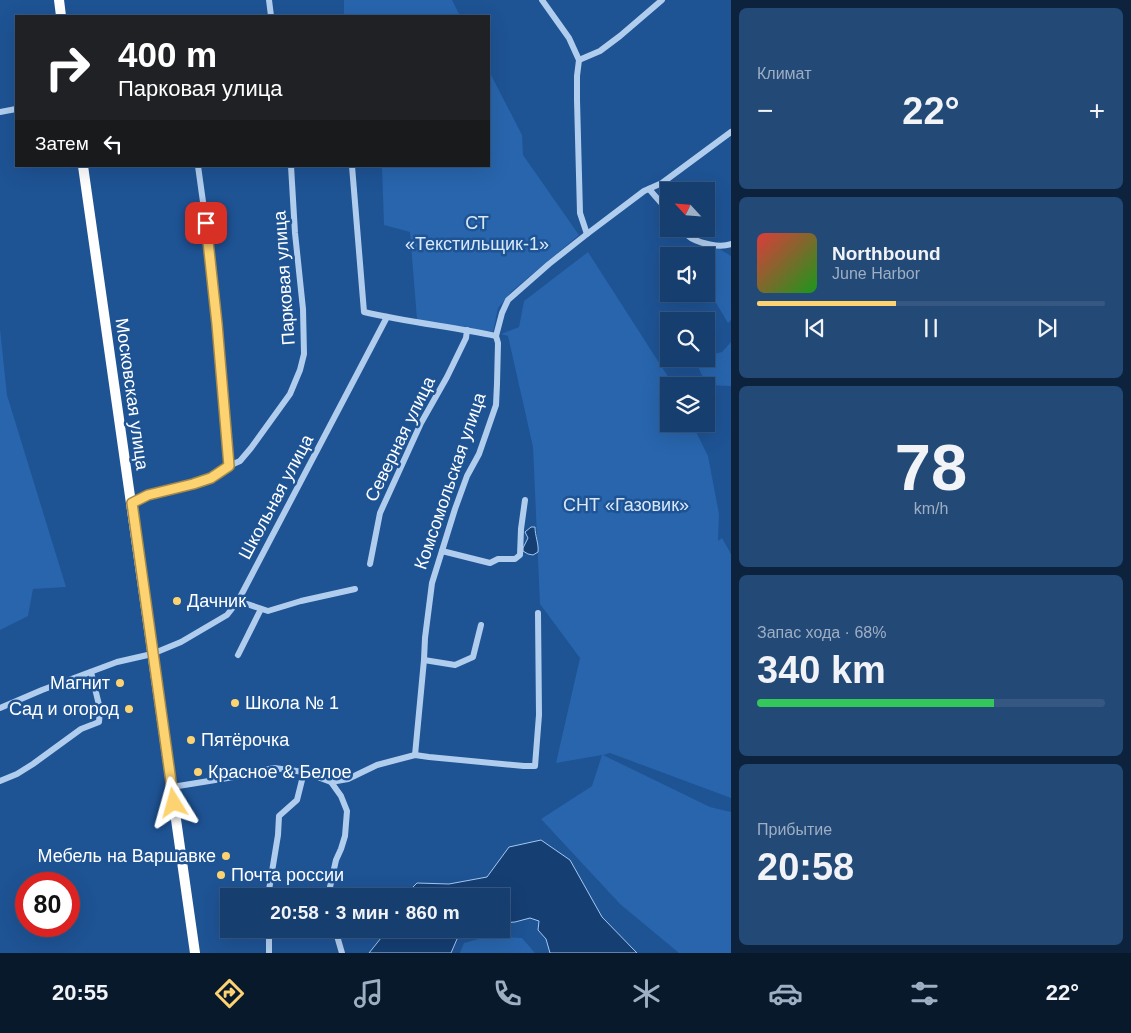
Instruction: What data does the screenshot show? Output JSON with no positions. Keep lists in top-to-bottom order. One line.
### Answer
{"streets":{"highway":["Московская улица"],"street":["Парковая улица","Северная улица","Комсомольская улица","Школьная улица"]},"crossings":[["Парковая улица","Московская улица"],["Московская улица","Школьная улица"]],"parks":["СТ «Текстильщик-1»","СНТ «Газовик»"],"places":["Дачник","Магнит","Школа № 1","Сад и огород","Пятёрочка","Красное & Белое","Мебель на Варшавке","Почта россии"],"north":"top left","page":{"tile":["Климат",["78","km/h"],["Запас хода · 68%","340 km"],["Прибытие","20:58"]],"turn":["400 m","Парковая улица"],"heat":["−","22°","+"],"then":"Затем","song":["Northbound","June Harbor"],"limit":"80","trip":"20:58 · 3 мин · 860 m","tabs":["20:55","22°"]}}
